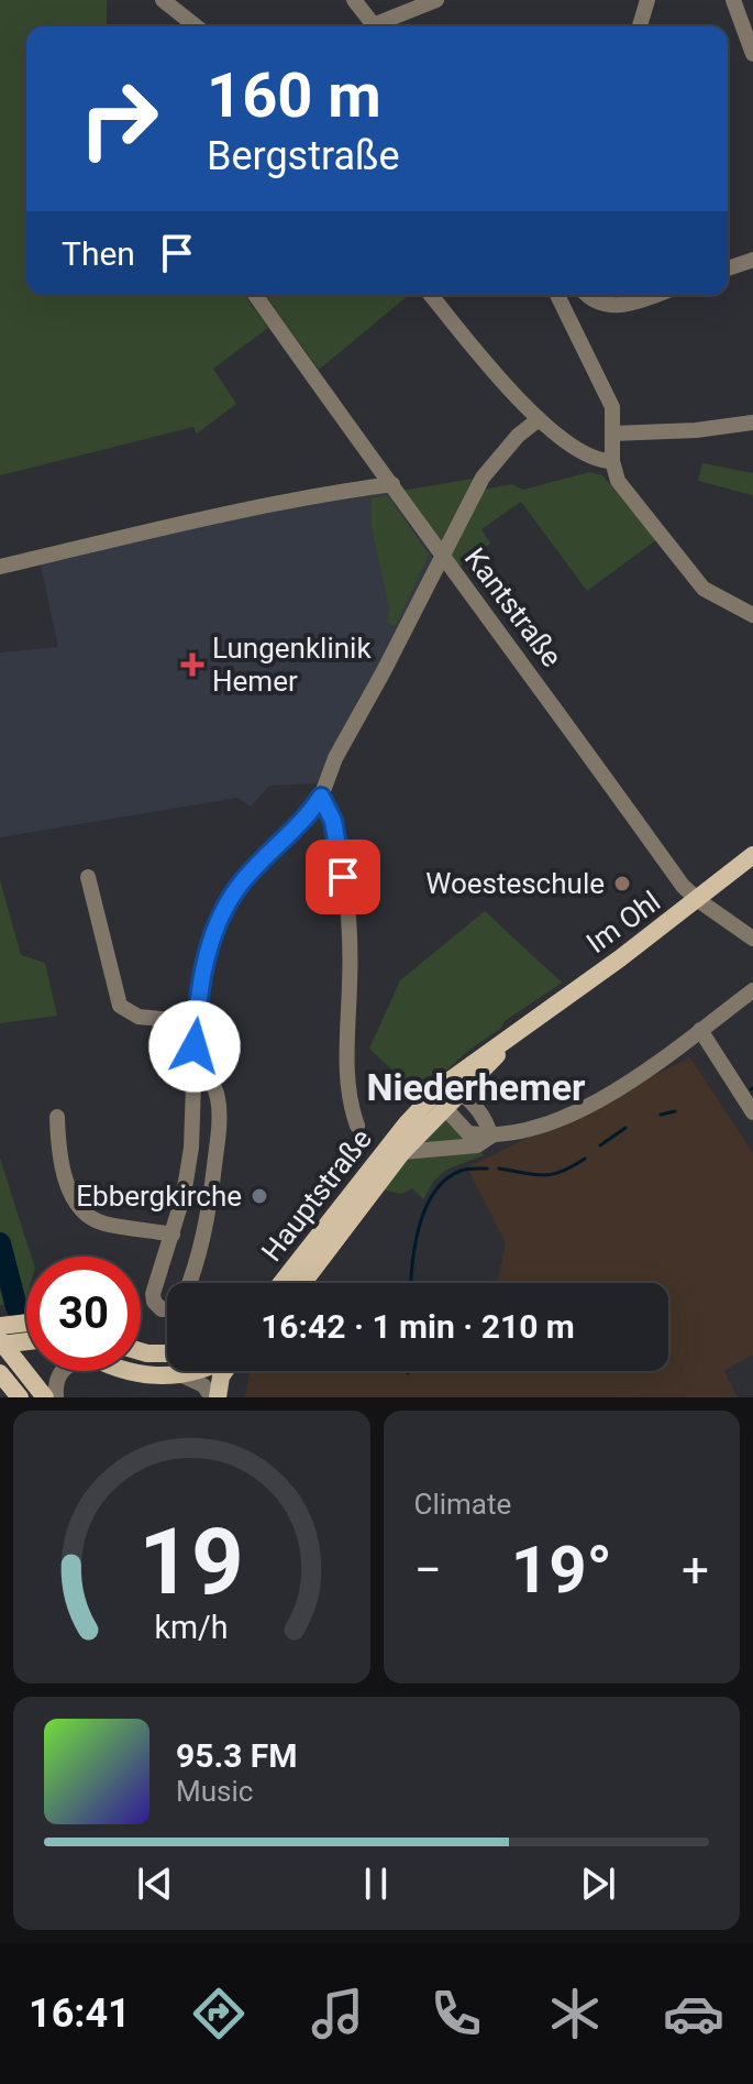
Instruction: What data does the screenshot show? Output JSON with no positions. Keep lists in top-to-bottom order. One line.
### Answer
{"streets":{"main road":["Im Ohl","Hauptstraße"],"street":["Kantstraße"]},"crossings":[["Kantstraße","Im Ohl"],["Im Ohl","Hauptstraße"]],"districts":["Niederhemer"],"places":{"health":["Lungenklinik Hemer"],"other":["Woesteschule","Ebbergkirche"]},"page":{"turn":["160 m","Bergstraße"],"then":"Then","limit":"30","trip":"16:42 · 1 min · 210 m","tile":"Climate","heat":["−","19°","+"],"song":["95.3 FM","Music"],"tabs":"16:41","gauge":["19","km/h"]}}
